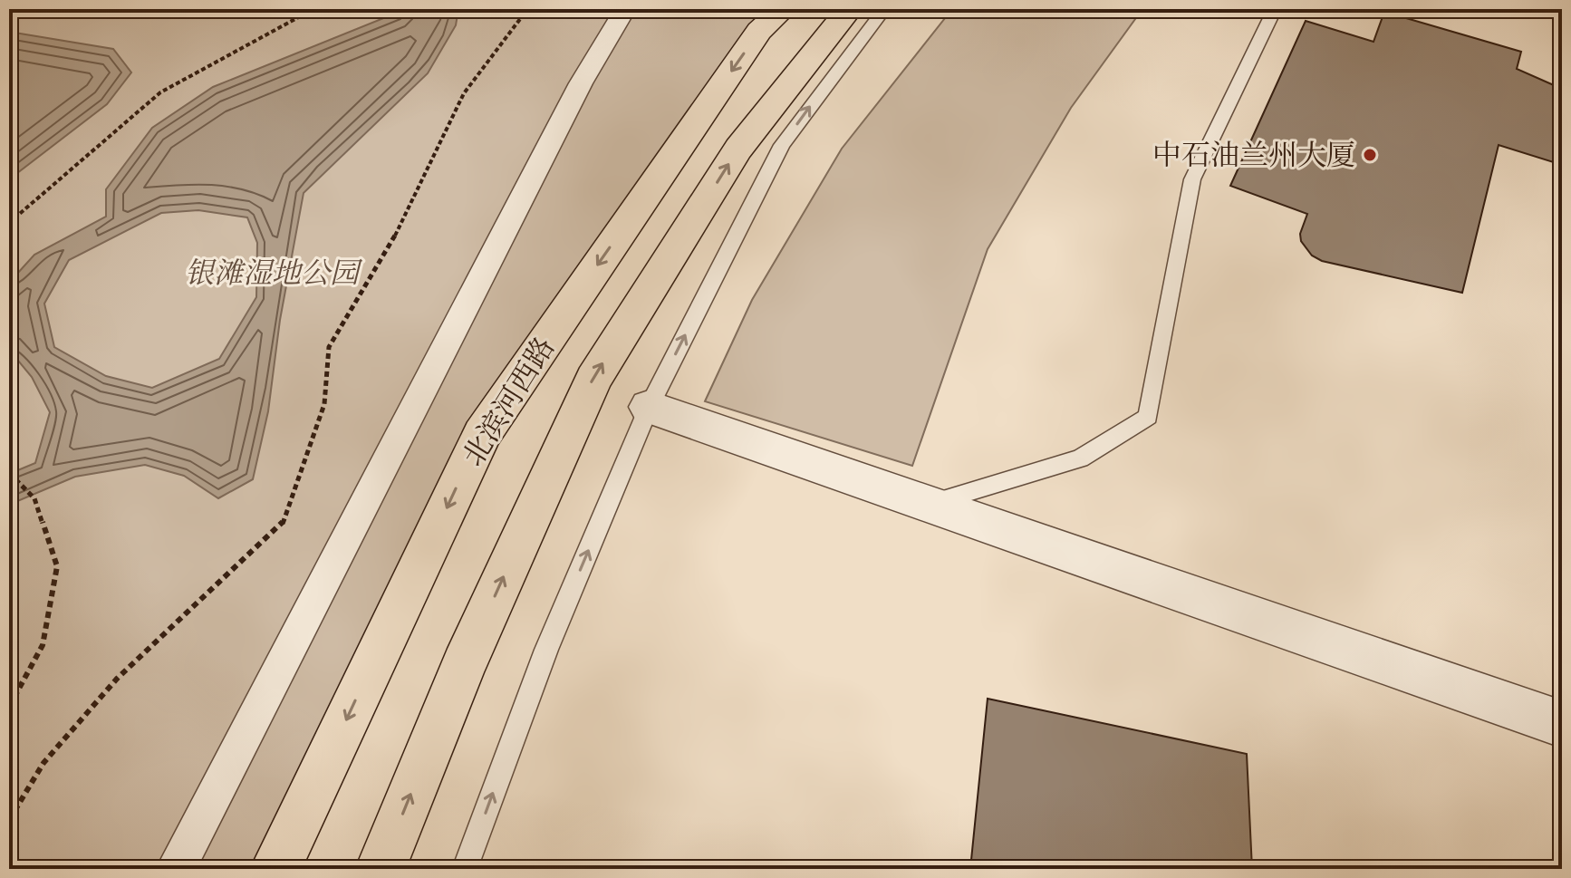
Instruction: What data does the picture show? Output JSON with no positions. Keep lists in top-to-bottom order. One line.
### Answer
{"streets":{"main road":["北滨河西路"]},"parks":["银滩湿地公园"],"places":["中石油兰州大厦"]}
